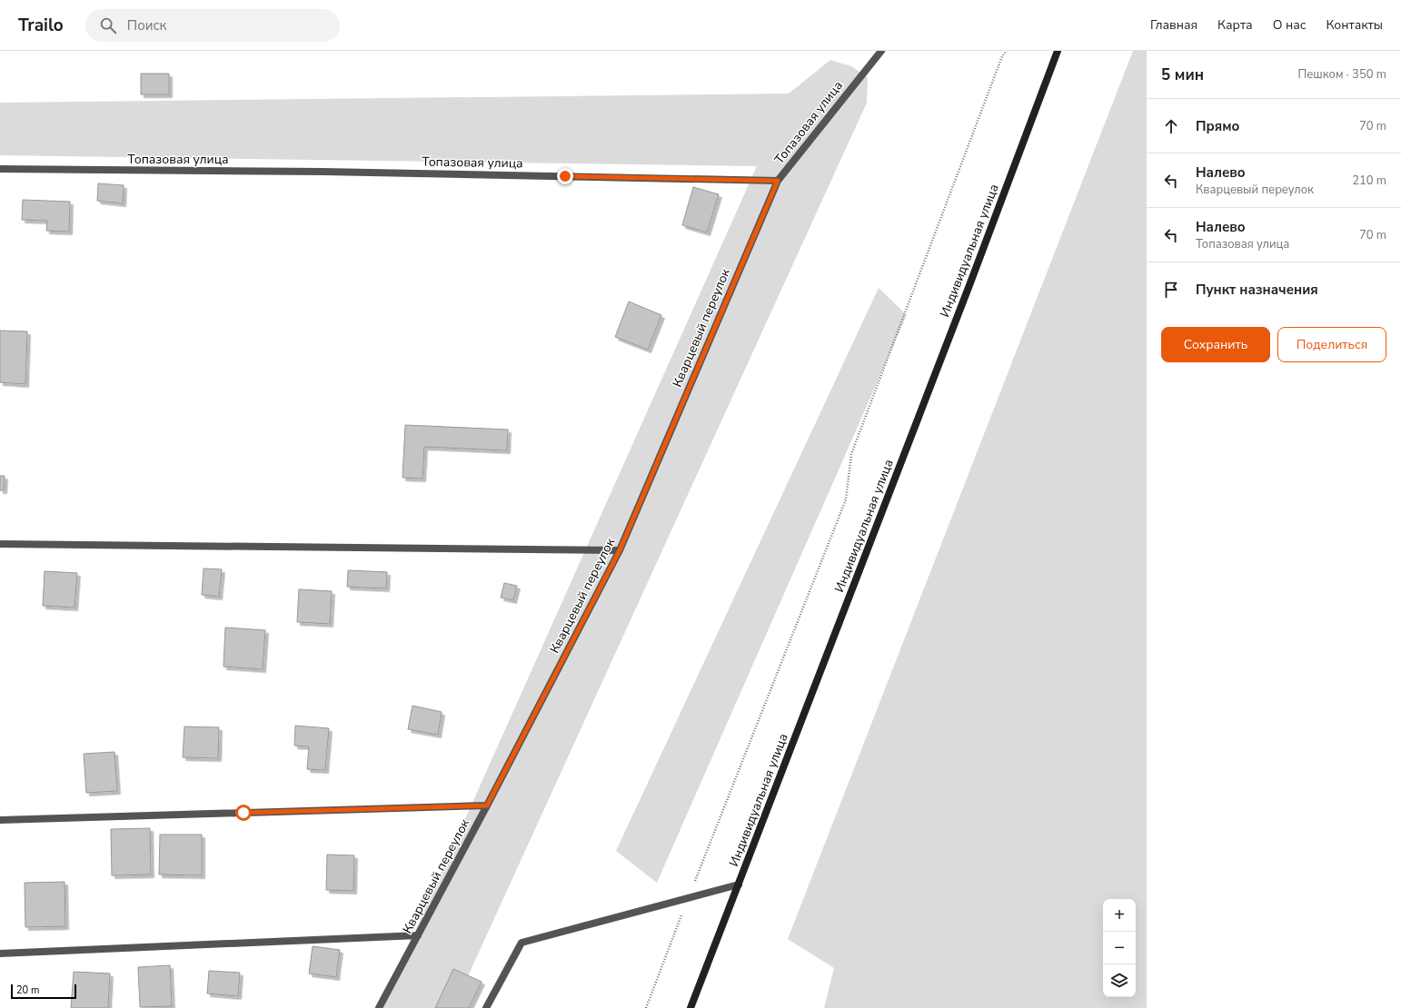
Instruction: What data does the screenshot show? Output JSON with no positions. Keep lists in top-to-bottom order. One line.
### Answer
{"streets":{"main road":["Индивидуальная улица"],"street":["Топазовая улица","Кварцевый переулок"]},"crossings":[["Топазовая улица","Кварцевый переулок"]],"scale_bar":"20 m","page":{"header":"Trailo","search":"Поиск","nav":["Главная","Карта","О нас","Контакты"],"heading":["5 мин","Пешком · 350 m"],"list":[["Прямо","70 m"],["Налево","Кварцевый переулок","210 m"],["Налево","Топазовая улица","70 m"],"Пункт назначения"],"buttons":["Сохранить","Поделиться"],"map_buttons":["+","−"],"scale":"20 m"}}
